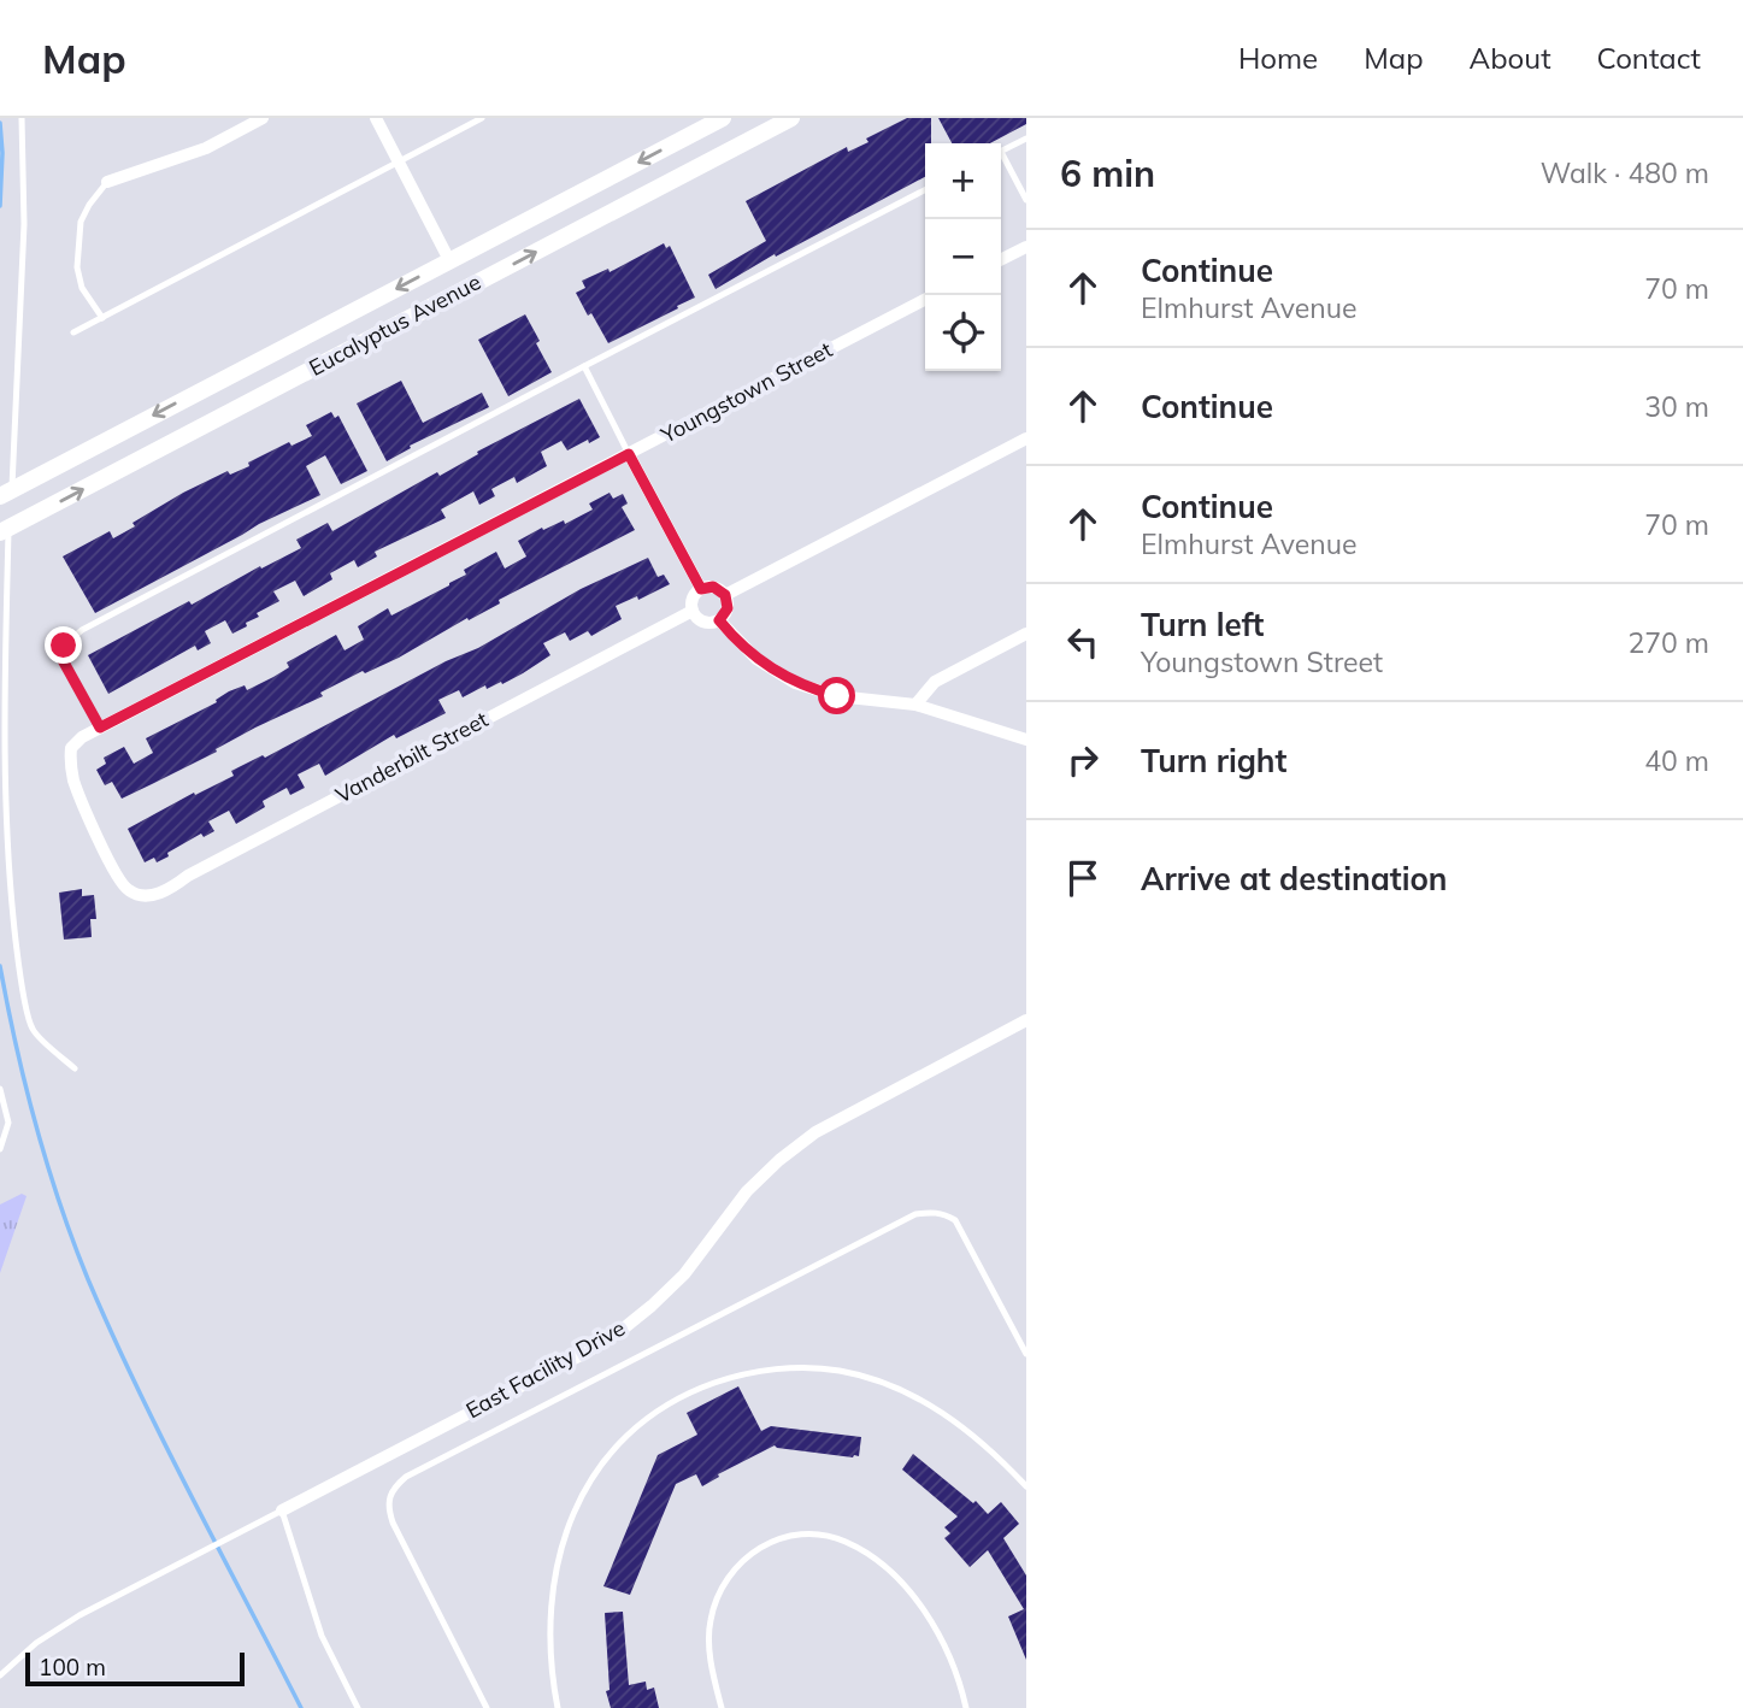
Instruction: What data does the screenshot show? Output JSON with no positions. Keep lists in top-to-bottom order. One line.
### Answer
{"streets":{"street":["Eucalyptus Avenue","Youngstown Street","Vanderbilt Street","East Facility Drive"]},"crossings":[["Youngstown Street","Vanderbilt Street"]],"scale_bar":"100 m","page":{"header":"Map","nav":["Home","Map","About","Contact"],"heading":["6 min","Walk · 480 m"],"map_buttons":["+","−"],"list":[["Continue","Elmhurst Avenue","70 m"],["Continue","30 m"],["Continue","Elmhurst Avenue","70 m"],["Turn left","Youngstown Street","270 m"],["Turn right","40 m"],"Arrive at destination"],"scale":"100 m"}}
